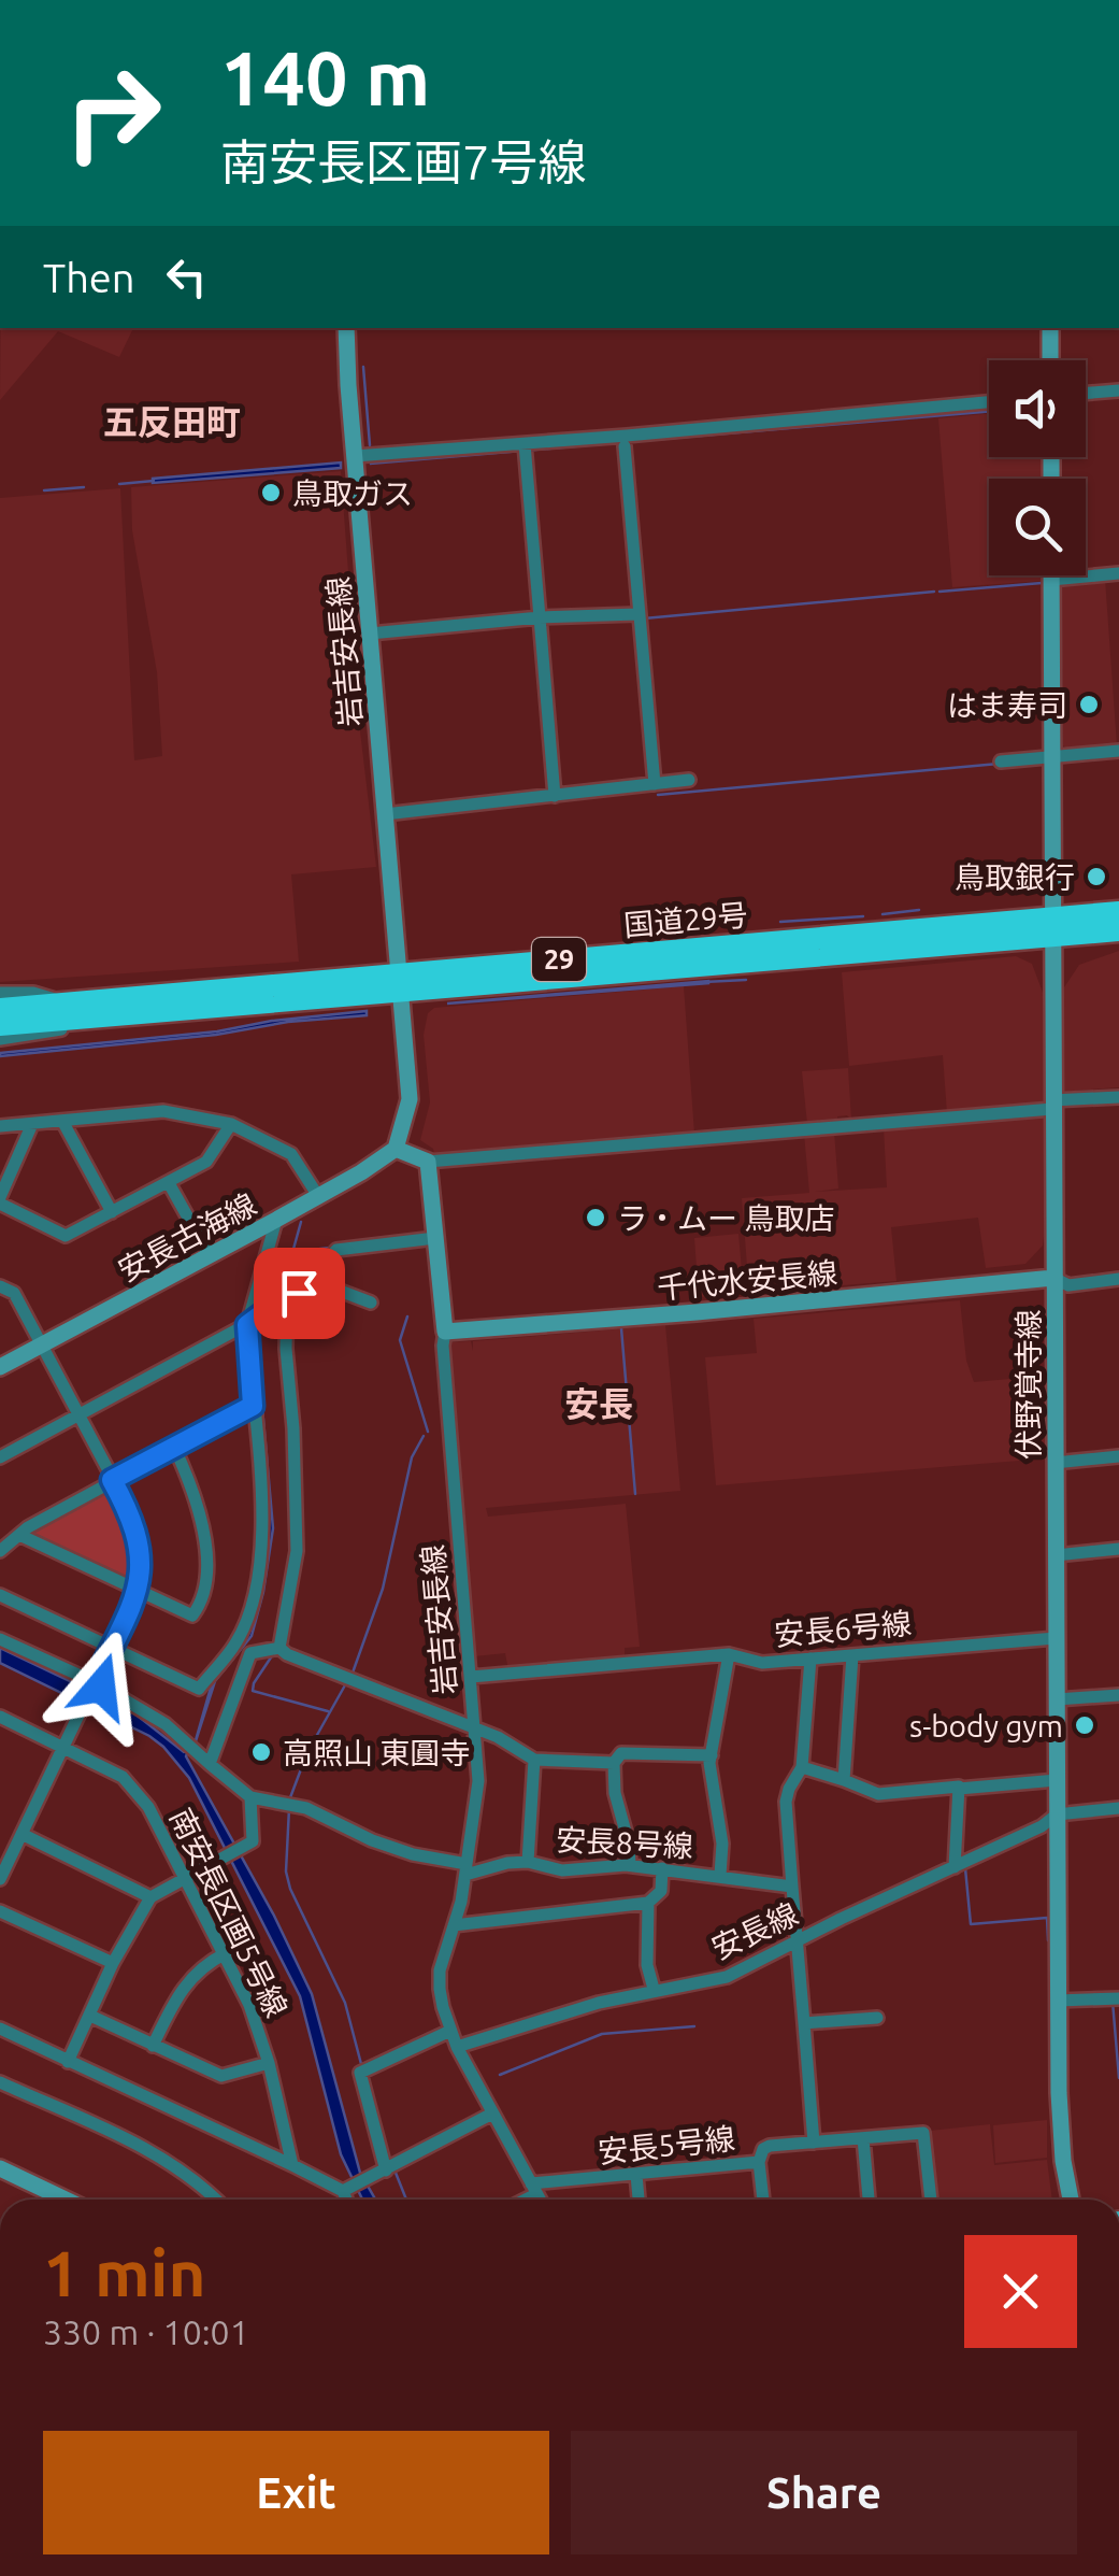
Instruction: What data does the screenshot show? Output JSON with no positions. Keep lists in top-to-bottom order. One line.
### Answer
{"streets":{"highway":["国道29号","29"],"street":["岩吉安長線","安長古海線","千代水安長線","伏野覚寺線","安長6号線","安長8号線","南安長区画5号線","安長線","安長5号線"]},"crossings":[["岩吉安長線","国道29号"],["岩吉安長線","安長古海線"],["岩吉安長線","千代水安長線"],["岩吉安長線","安長6号線"],["岩吉安長線","安長8号線"],["岩吉安長線","安長線"],["岩吉安長線","安長5号線"],["国道29号","伏野覚寺線"],["千代水安長線","伏野覚寺線"],["伏野覚寺線","安長6号線"],["伏野覚寺線","安長線"]],"districts":["五反田町","安長"],"places":["鳥取ガス","はま寿司","鳥取銀行","ラ・ムー 鳥取店","s-body gym","高照山 東圓寺"],"page":{"turn":["140 m","南安長区画7号線"],"then":"Then","heading":["1 min","330 m · 10:01"],"buttons":["Exit","Share"]}}
